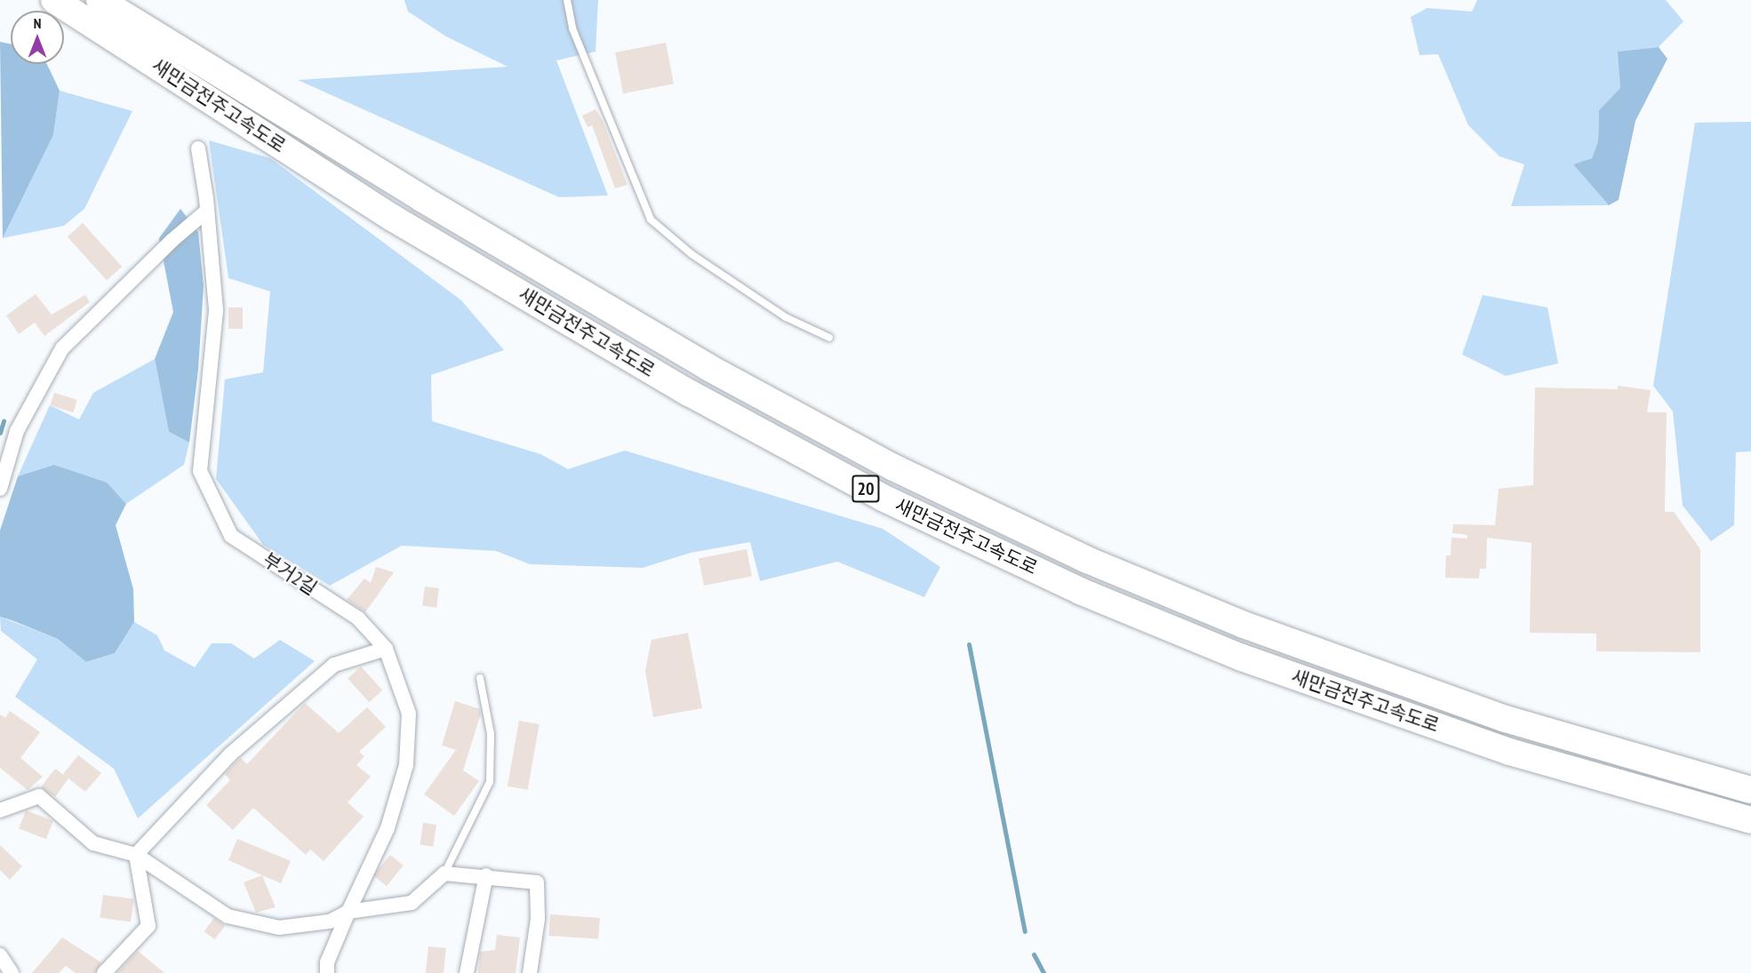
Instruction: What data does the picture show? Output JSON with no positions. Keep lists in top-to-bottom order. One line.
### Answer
{"streets":{"highway":["새만금전주고속도로","20"],"street":["부거2길"]},"north":"top"}
